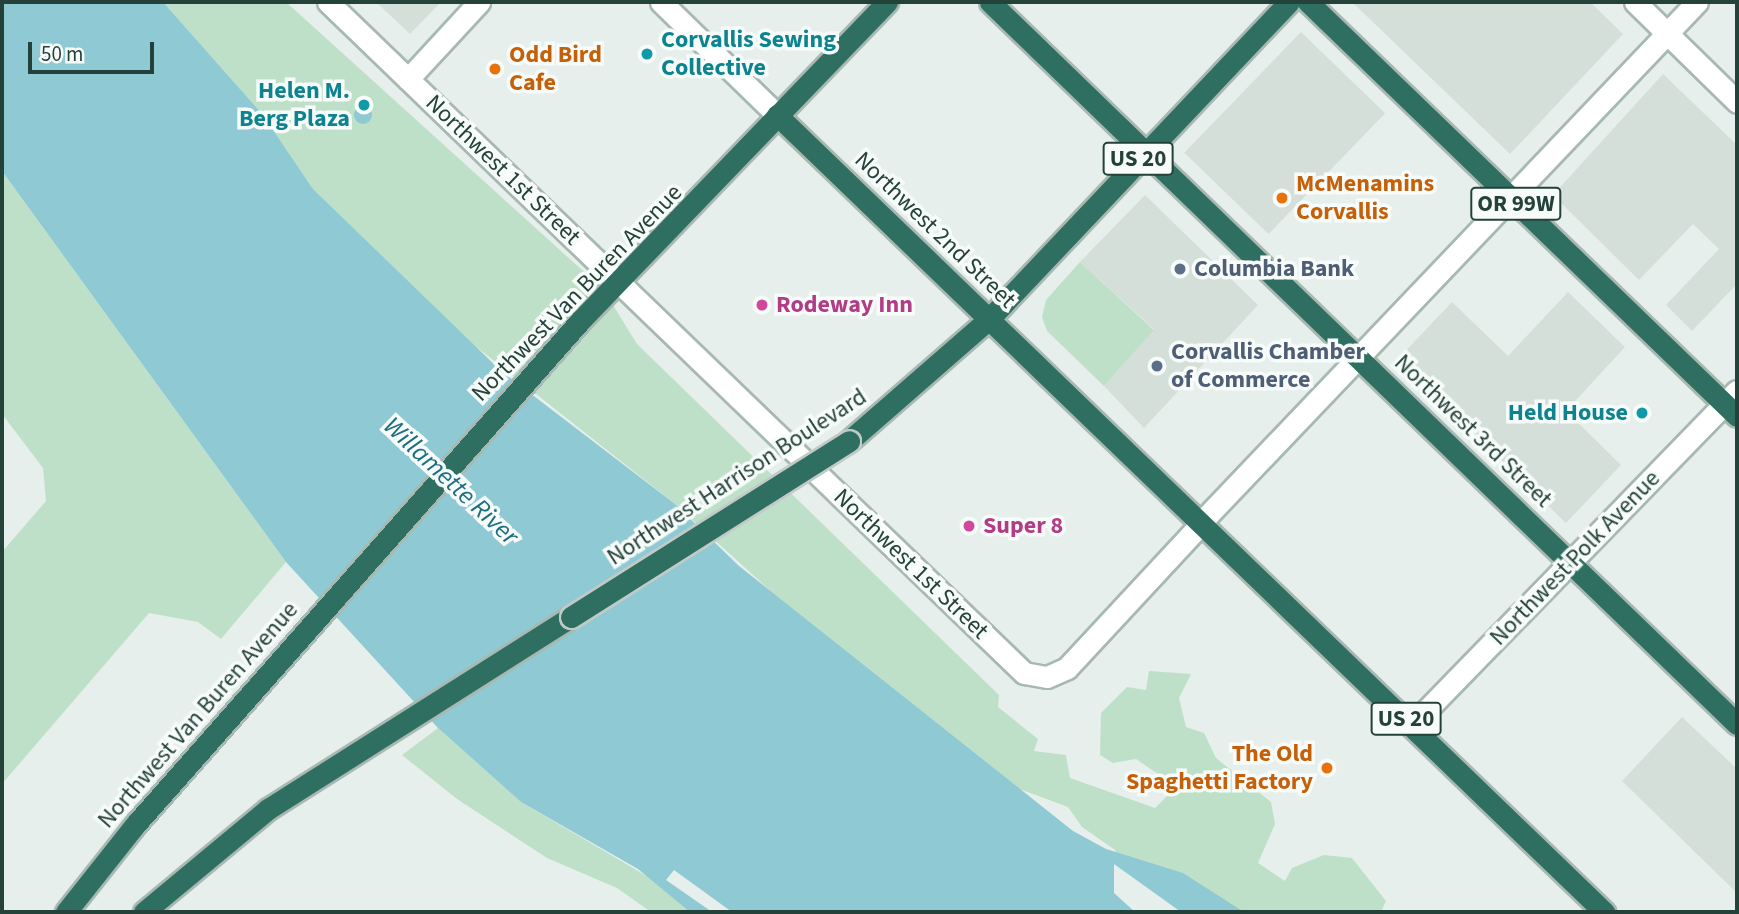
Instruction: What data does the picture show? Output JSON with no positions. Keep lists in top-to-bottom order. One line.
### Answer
{"streets":{"highway":["US 20","OR 99W","Northwest 2nd Street","Northwest Van Buren Avenue","Northwest 3rd Street","Northwest Harrison Boulevard"],"street":["Northwest 1st Street","Northwest Polk Avenue"]},"crossings":[["Northwest 1st Street","Northwest 2nd Street"],["Northwest 1st Street","Northwest Van Buren Avenue"],["OR 99W","Northwest Polk Avenue"],["Northwest 2nd Street","Northwest Van Buren Avenue"],["Northwest 2nd Street","Northwest Harrison Boulevard"],["Northwest 2nd Street","Northwest Polk Avenue"],["Northwest 3rd Street","Northwest Harrison Boulevard"],["Northwest 3rd Street","Northwest Polk Avenue"]],"water":["Willamette River"],"places":["Corvallis Sewing Collective","Odd Bird Cafe","Helen M. Berg Plaza","McMenamins Corvallis","Columbia Bank","Rodeway Inn","Corvallis Chamber of Commerce","Held House","Super 8","The Old Spaghetti Factory"],"scale_bar":"50 m"}
